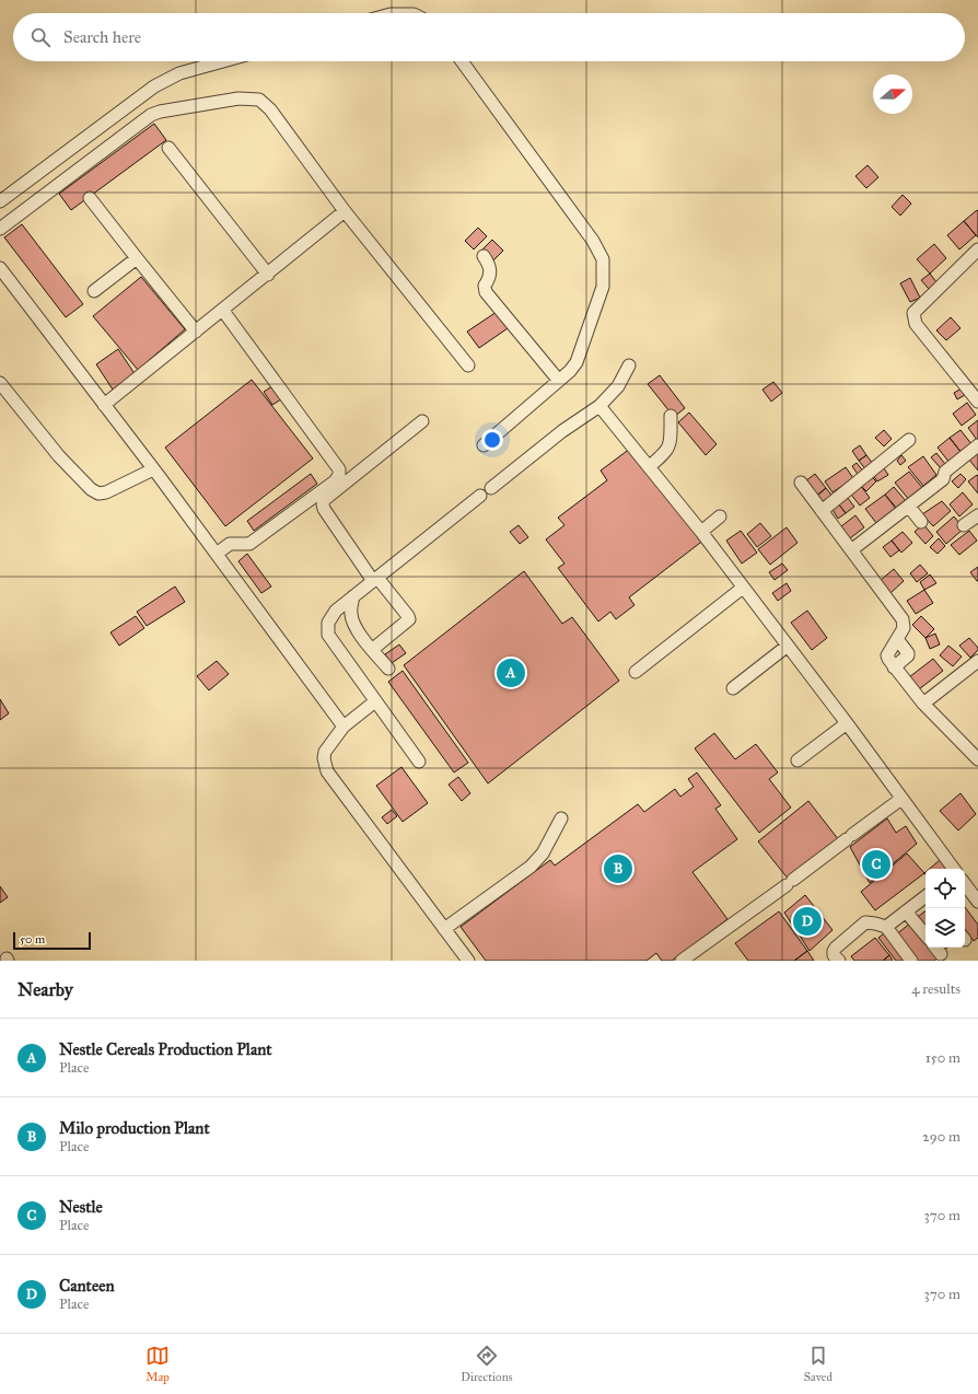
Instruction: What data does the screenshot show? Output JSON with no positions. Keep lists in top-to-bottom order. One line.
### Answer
{"scale_bar":"50 m","north":"right","page":{"search":"Search here","pins":["A","C","B","D"],"scale":"50 m","heading":["Nearby","4 results"],"list":[{"mark":"A","name":"Nestle Cereals Production Plant","note":"Place","value":"150 m"},{"mark":"B","name":"Milo production Plant","note":"Place","value":"290 m"},{"mark":"C","name":"Nestle","note":"Place","value":"370 m"},{"mark":"D","name":"Canteen","note":"Place","value":"370 m"}],"nav":["Map","Directions","Saved"]}}
